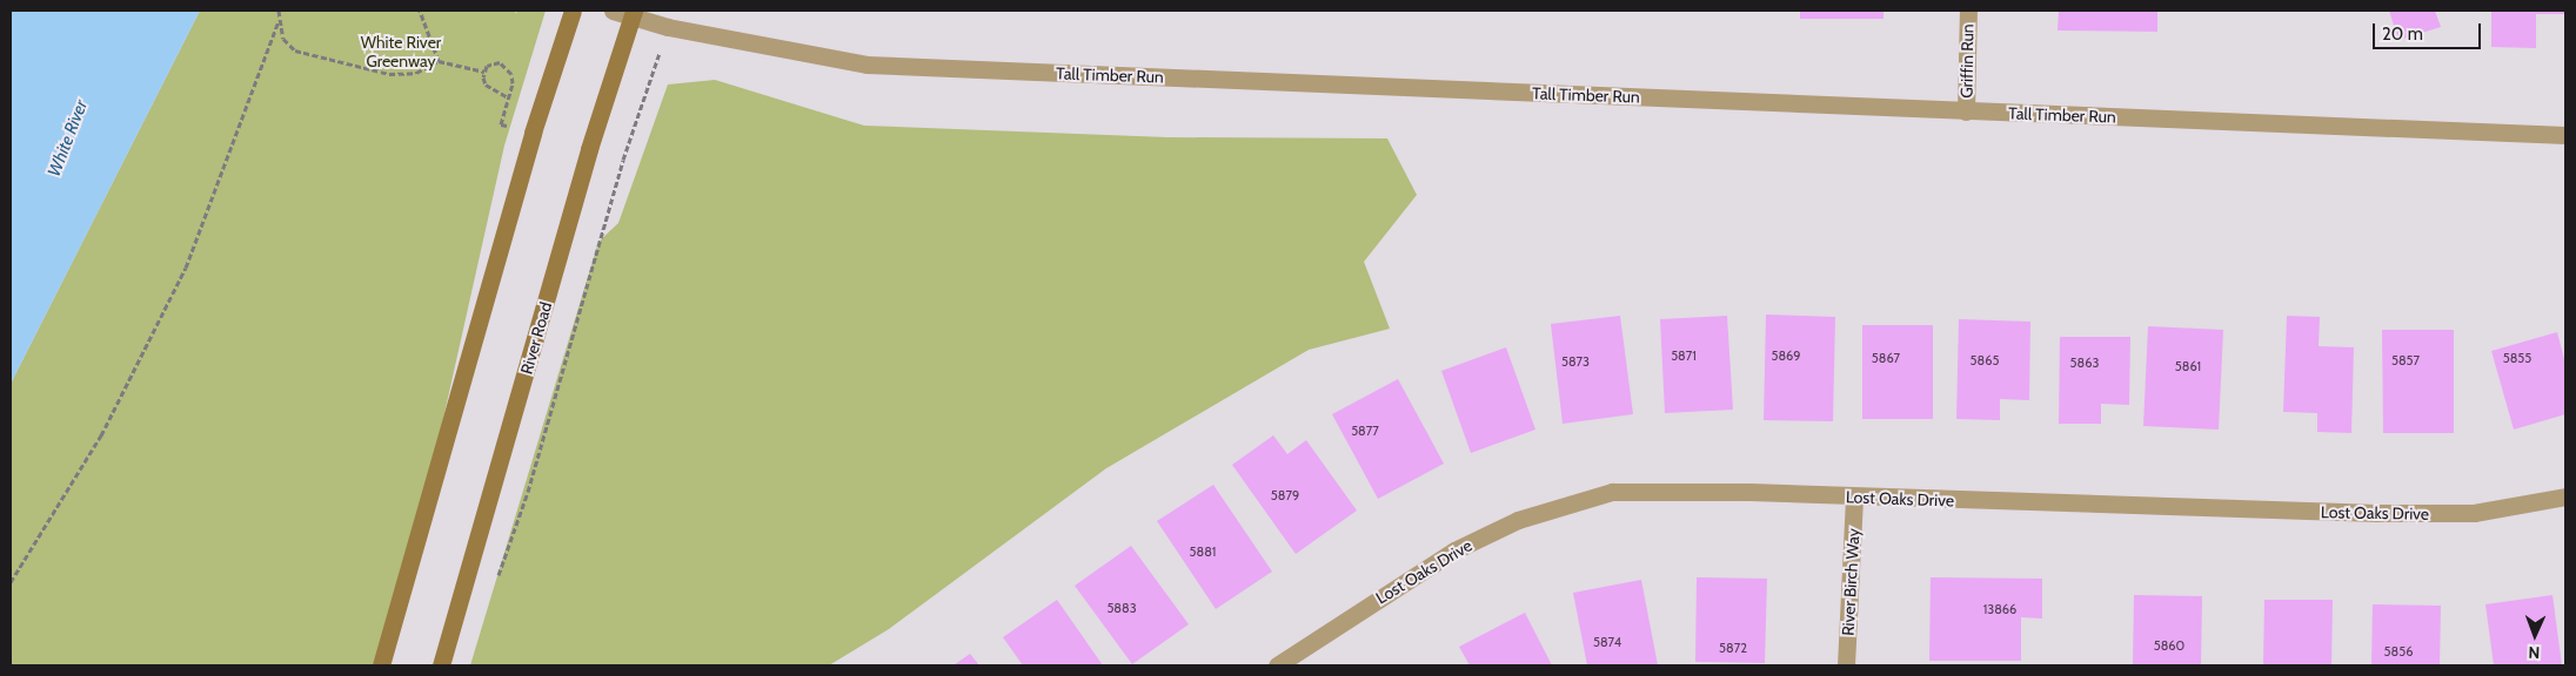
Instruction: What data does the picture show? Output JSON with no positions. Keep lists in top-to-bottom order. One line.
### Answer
{"streets":{"main road":["River Road"],"street":["Griffin Run","Tall Timber Run","Lost Oaks Drive","River Birch Way"]},"crossings":[["Griffin Run","Tall Timber Run"],["Tall Timber Run","River Road"],["Lost Oaks Drive","River Birch Way"]],"water":["White River"],"parks":["White River Greenway"],"house_numbers":["5871","5869","5867","5855","5865","5857","5873","5863","5861","5877","5879","5881","5883","13866","5874","5860","5872","5856"],"scale_bar":"20 m","north":"bottom"}
